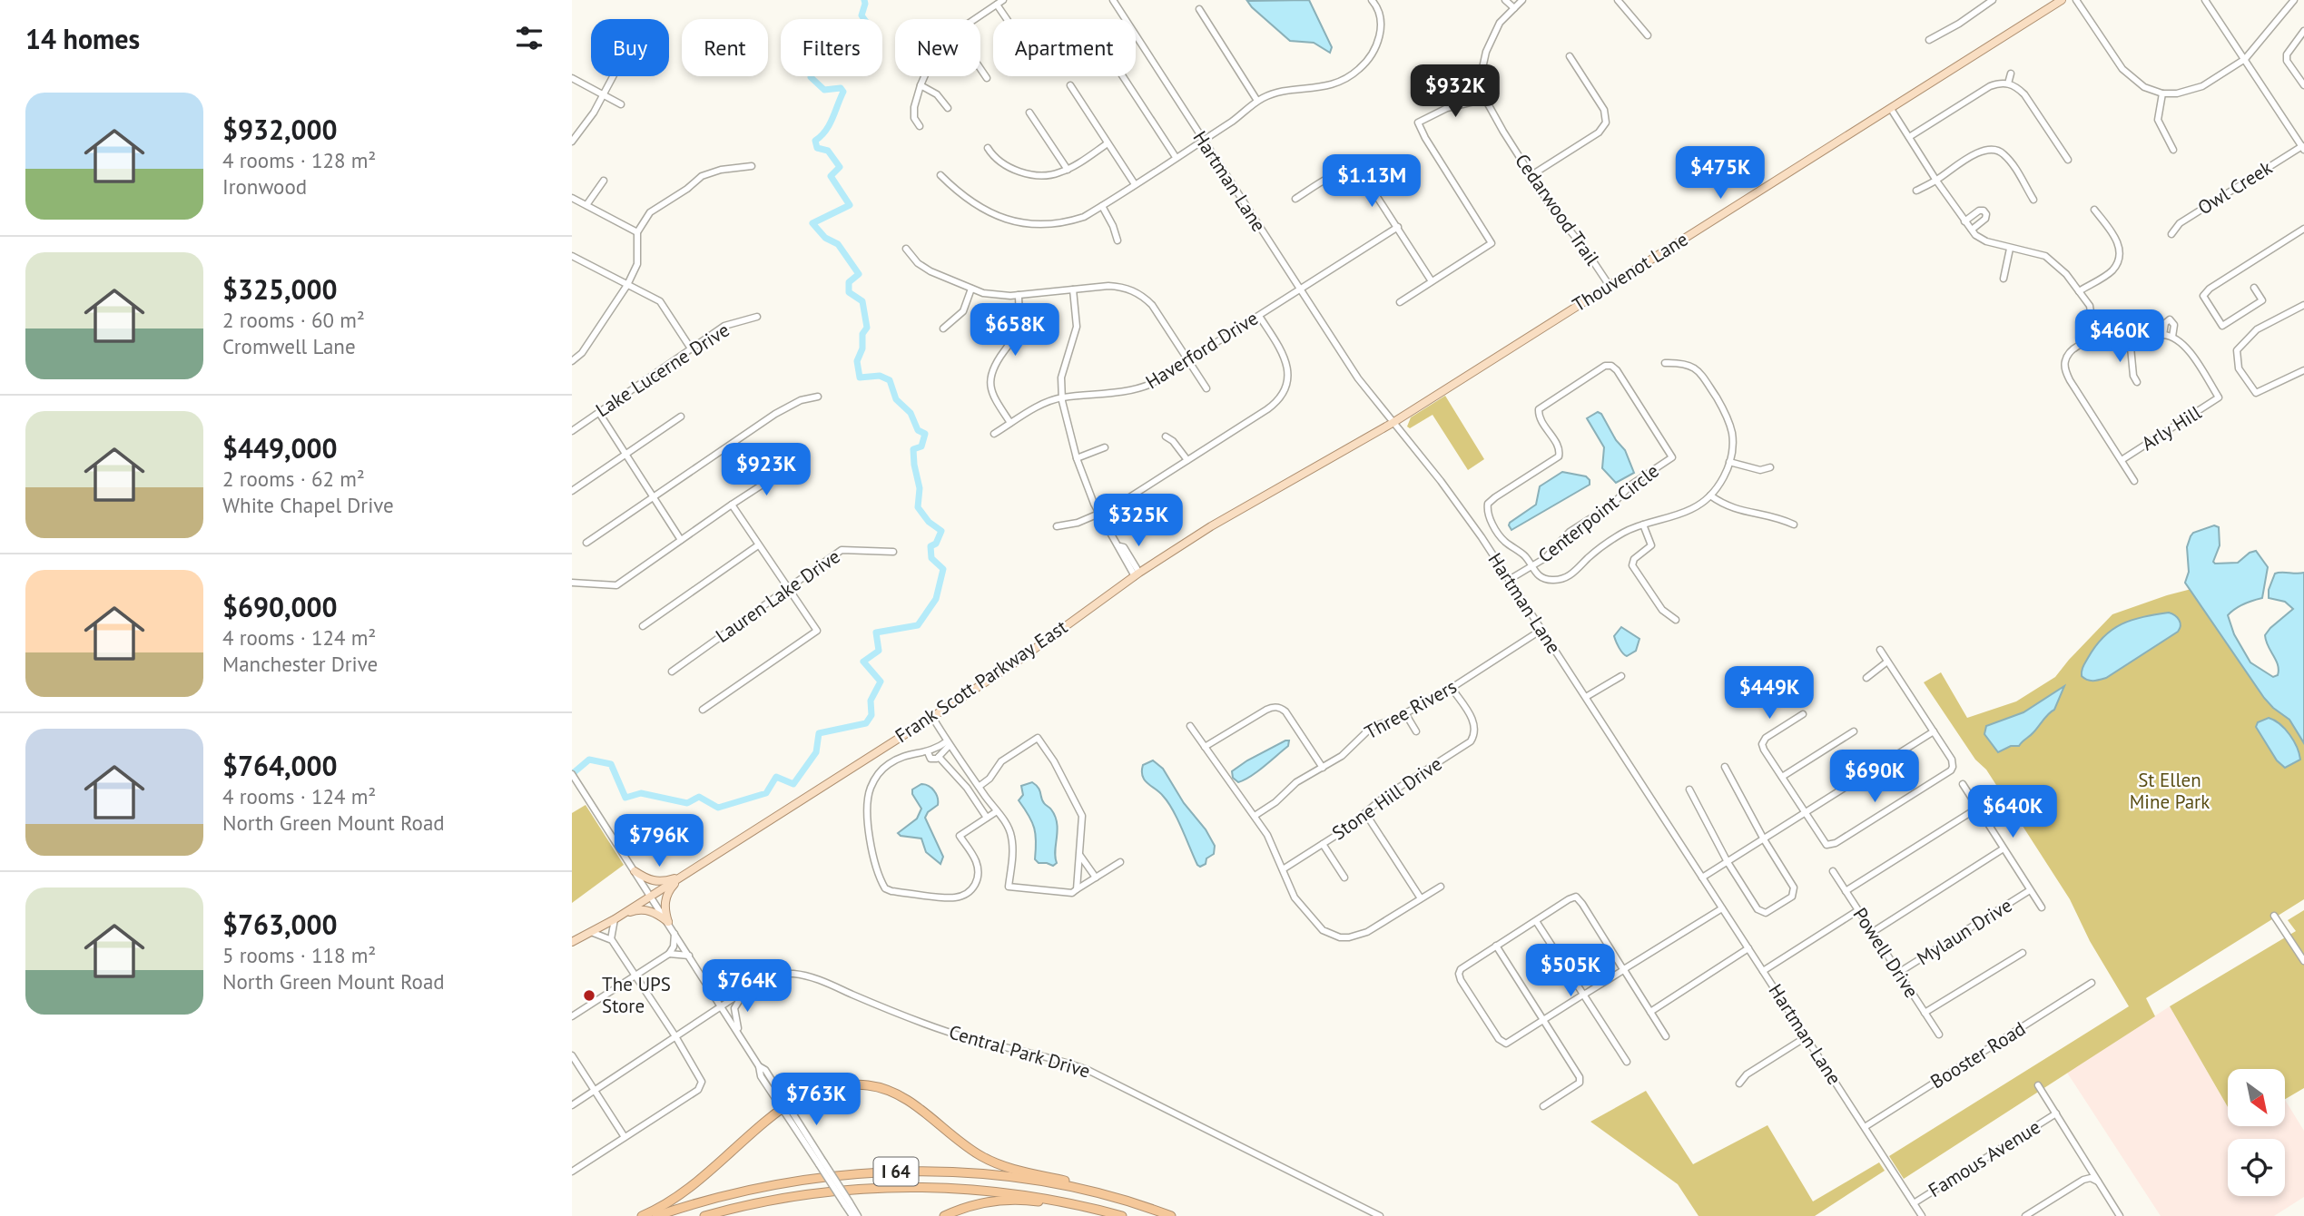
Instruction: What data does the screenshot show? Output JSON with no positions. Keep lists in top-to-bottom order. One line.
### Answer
{"streets":{"highway":["I 64"],"main road":["Thouvenot Lane","Frank Scott Parkway East"],"street":["Hartman Lane","Owl Creek","Cedarwood Trail","Haverford Drive","Lake Lucerne Drive","Arly Hill","Centerpoint Circle","Lauren Lake Drive","Three Rivers","Stone Hill Drive","Mylaun Drive","Powell Drive","Central Park Drive","Booster Road","Famous Avenue"]},"crossings":[["Hartman Lane","Thouvenot Lane"],["Hartman Lane","Haverford Drive"],["Hartman Lane","Centerpoint Circle"],["Hartman Lane","Frank Scott Parkway East"],["Hartman Lane","Three Rivers"],["Hartman Lane","Booster Road"],["Hartman Lane","Famous Avenue"],["Cedarwood Trail","Thouvenot Lane"],["Thouvenot Lane","Frank Scott Parkway East"],["Three Rivers","Stone Hill Drive"],["Mylaun Drive","Powell Drive"]],"parks":["St Ellen Mine Park"],"places":["The UPS Store"],"north":"bottom right","page":{"heading":"14 homes","chip":["Buy","Rent","Filters","New","Apartment"],"price":["$932K","$475K","$1.13M","$658K","$460K","$923K","$325K","$449K","$690K","$640K","$796K","$505K","$764K","$763K"],"list":[{"name":"$932,000","note":"4 rooms · 128 m² · Ironwood"},{"name":"$325,000","note":"2 rooms · 60 m² · Cromwell Lane"},{"name":"$449,000","note":"2 rooms · 62 m² · White Chapel Drive"},{"name":"$690,000","note":"4 rooms · 124 m² · Manchester Drive"},{"name":"$764,000","note":"4 rooms · 124 m² · North Green Mount Road"},{"name":"$763,000","note":"5 rooms · 118 m² · North Green Mount Road"}]}}
